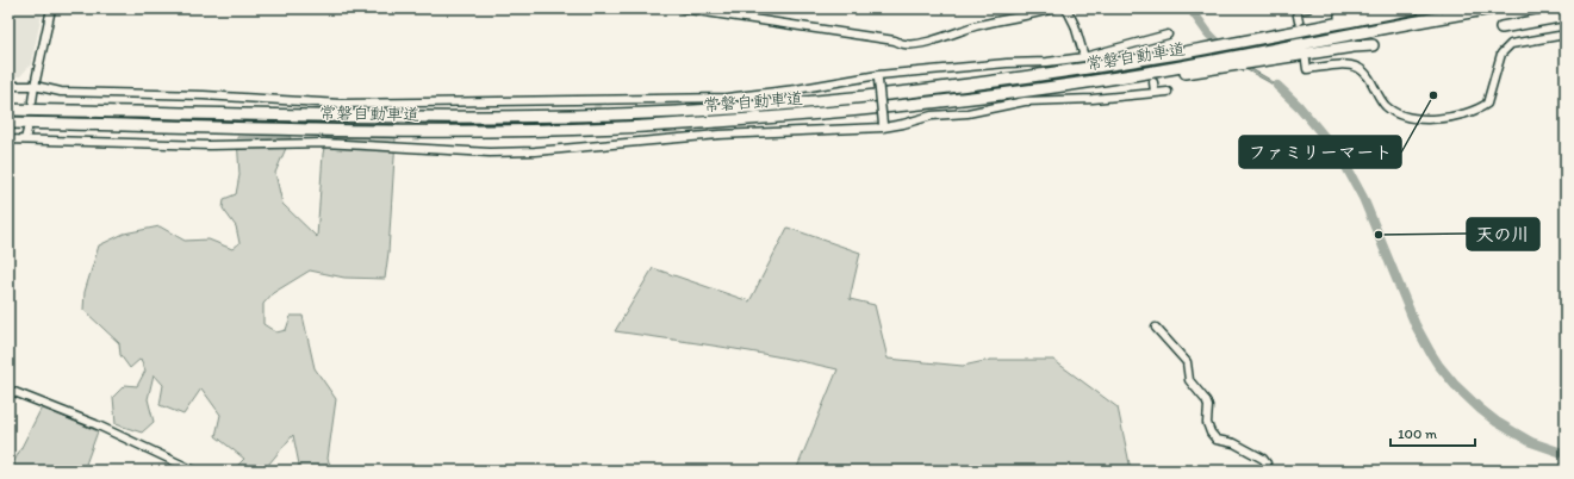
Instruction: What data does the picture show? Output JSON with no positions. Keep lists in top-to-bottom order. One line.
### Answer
{"streets":{"highway":["常磐自動車道"]},"places":["ファミリーマート","天の川"],"scale_bar":"100 m"}
